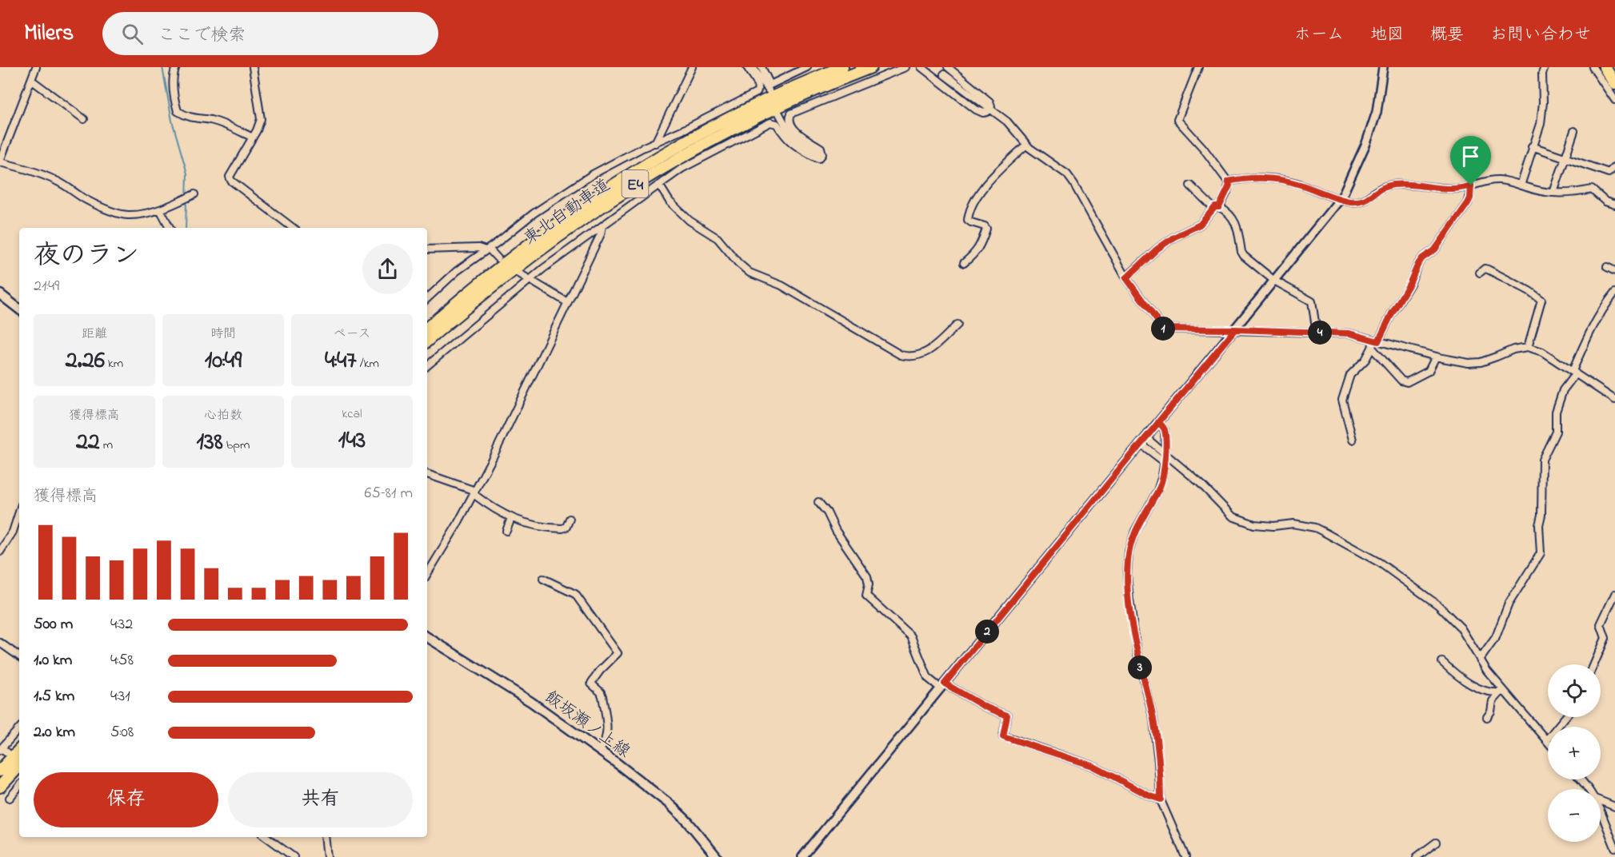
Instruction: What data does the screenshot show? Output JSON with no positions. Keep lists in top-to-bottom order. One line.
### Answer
{"streets":{"highway":["E4","東北自動車道"],"main road":["飯坂瀬ノ上線"]},"page":{"header":"Milers","search":"ここで検索","nav":["ホーム","地図","概要","お問い合わせ"],"heading":["夜のラン","21:49"],"stats":[["距離","2.26 km"],["時間","10:49"],["ペース","4:47 /km"],["獲得標高","22 m"],["心拍数","138 bpm"],["kcal","143"]],"pins":["1","4","2","3"],"chart":["獲得標高","65–81 m"],"list":[{"name":"500 m","note":"4:32"},{"name":"1.0 km","note":"4:58"},{"name":"1.5 km","note":"4:31"},{"name":"2.0 km","note":"5:08"}],"map_buttons":["+","−"],"buttons":["保存","共有"]}}
